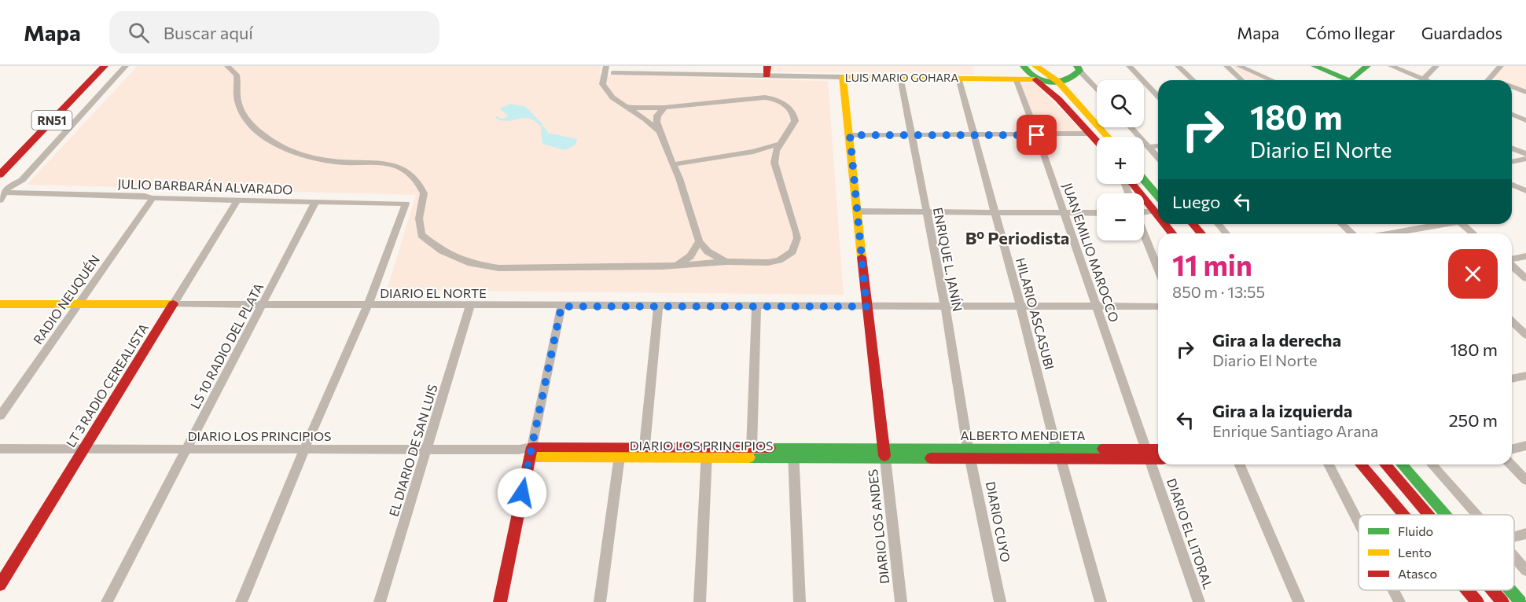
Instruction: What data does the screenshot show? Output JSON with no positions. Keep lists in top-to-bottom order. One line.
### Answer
{"streets":{"main road":["LUIS MARIO GOHARA","RN51","DIARIO EL NORTE","LT 3 RADIO CEREALISTA","ALBERTO MENDIETA","DIARIO LOS PRINCIPIOS"],"street":["JULIO BARBARÁN ALVARADO","JUAN EMILIO MAROCCO","ENRIQUE L. JANÍN","RADIO NEUQUÉN","HILARIO ASCASUBI","LS 10 RADIO DEL PLATA","EL DIARIO DE SAN LUIS","DIARIO CUYO","DIARIO LOS ANDES","DIARIO EL LITORAL"]},"crossings":[["LUIS MARIO GOHARA","JUAN EMILIO MAROCCO"],["LUIS MARIO GOHARA","ENRIQUE L. JANÍN"],["LUIS MARIO GOHARA","HILARIO ASCASUBI"],["JULIO BARBARÁN ALVARADO","DIARIO EL NORTE"],["JULIO BARBARÁN ALVARADO","RADIO NEUQUÉN"],["JULIO BARBARÁN ALVARADO","LS 10 RADIO DEL PLATA"],["JULIO BARBARÁN ALVARADO","LT 3 RADIO CEREALISTA"],["JUAN EMILIO MAROCCO","DIARIO EL NORTE"],["JUAN EMILIO MAROCCO","ALBERTO MENDIETA"],["JUAN EMILIO MAROCCO","DIARIO EL LITORAL"],["ENRIQUE L. JANÍN","DIARIO EL NORTE"],["ENRIQUE L. JANÍN","ALBERTO MENDIETA"],["ENRIQUE L. JANÍN","DIARIO CUYO"],["DIARIO EL NORTE","RADIO NEUQUÉN"],["DIARIO EL NORTE","HILARIO ASCASUBI"],["DIARIO EL NORTE","LS 10 RADIO DEL PLATA"],["DIARIO EL NORTE","LT 3 RADIO CEREALISTA"],["DIARIO EL NORTE","EL DIARIO DE SAN LUIS"],["HILARIO ASCASUBI","ALBERTO MENDIETA"],["LS 10 RADIO DEL PLATA","DIARIO LOS PRINCIPIOS"],["LT 3 RADIO CEREALISTA","DIARIO LOS PRINCIPIOS"],["ALBERTO MENDIETA","DIARIO LOS PRINCIPIOS"],["ALBERTO MENDIETA","DIARIO CUYO"],["ALBERTO MENDIETA","DIARIO LOS ANDES"],["ALBERTO MENDIETA","DIARIO EL LITORAL"],["DIARIO LOS PRINCIPIOS","EL DIARIO DE SAN LUIS"],["DIARIO LOS PRINCIPIOS","DIARIO LOS ANDES"]],"districts":["Bº Periodista"],"legend":["Fluido","Lento","Atasco"],"page":{"header":"Mapa","search":"Buscar aquí","nav":["Mapa","Cómo llegar","Guardados"],"map_buttons":["+","−"],"turn":["180 m","Diario El Norte"],"then":"Luego","heading":["11 min","850 m · 13:55"],"list":[{"name":"Gira a la derecha","note":"Diario El Norte","value":"180 m"},{"name":"Gira a la izquierda","note":"Enrique Santiago Arana","value":"250 m"}]}}
